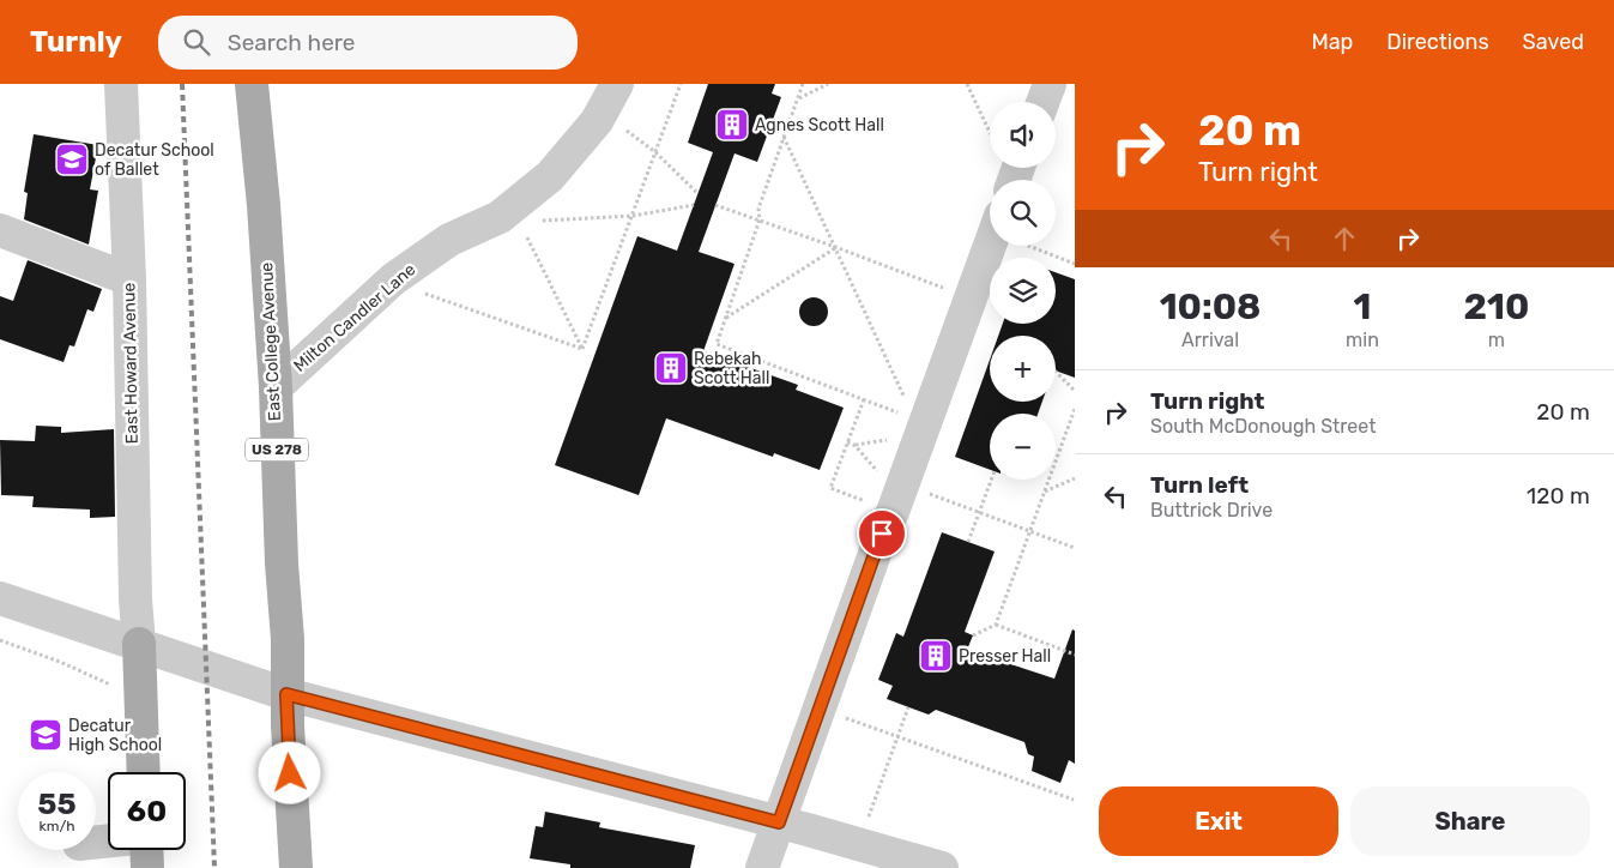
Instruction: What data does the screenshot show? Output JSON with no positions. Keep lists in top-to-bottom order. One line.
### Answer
{"streets":{"main road":["East College Avenue","US 278"],"street":["Milton Candler Lane","East Howard Avenue"]},"crossings":[["Milton Candler Lane","East College Avenue"],["East College Avenue","US 278"]],"places":{"building":["Agnes Scott Hall","Rebekah Scott Hall","Presser Hall"],"school or university":["Decatur School of Ballet","Decatur High School"]},"page":{"header":"Turnly","search":"Search here","nav":["Map","Directions","Saved"],"turn":["20 m","Turn right"],"map_buttons":["+","−"],"eta":["10:08","Arrival","1","min","210","m"],"list":[{"name":"Turn right","note":"South McDonough Street","value":"20 m"},{"name":"Turn left","note":"Buttrick Drive","value":"120 m"}],"speed":"55 km/h","limit":"60","buttons":["Exit","Share"]}}
